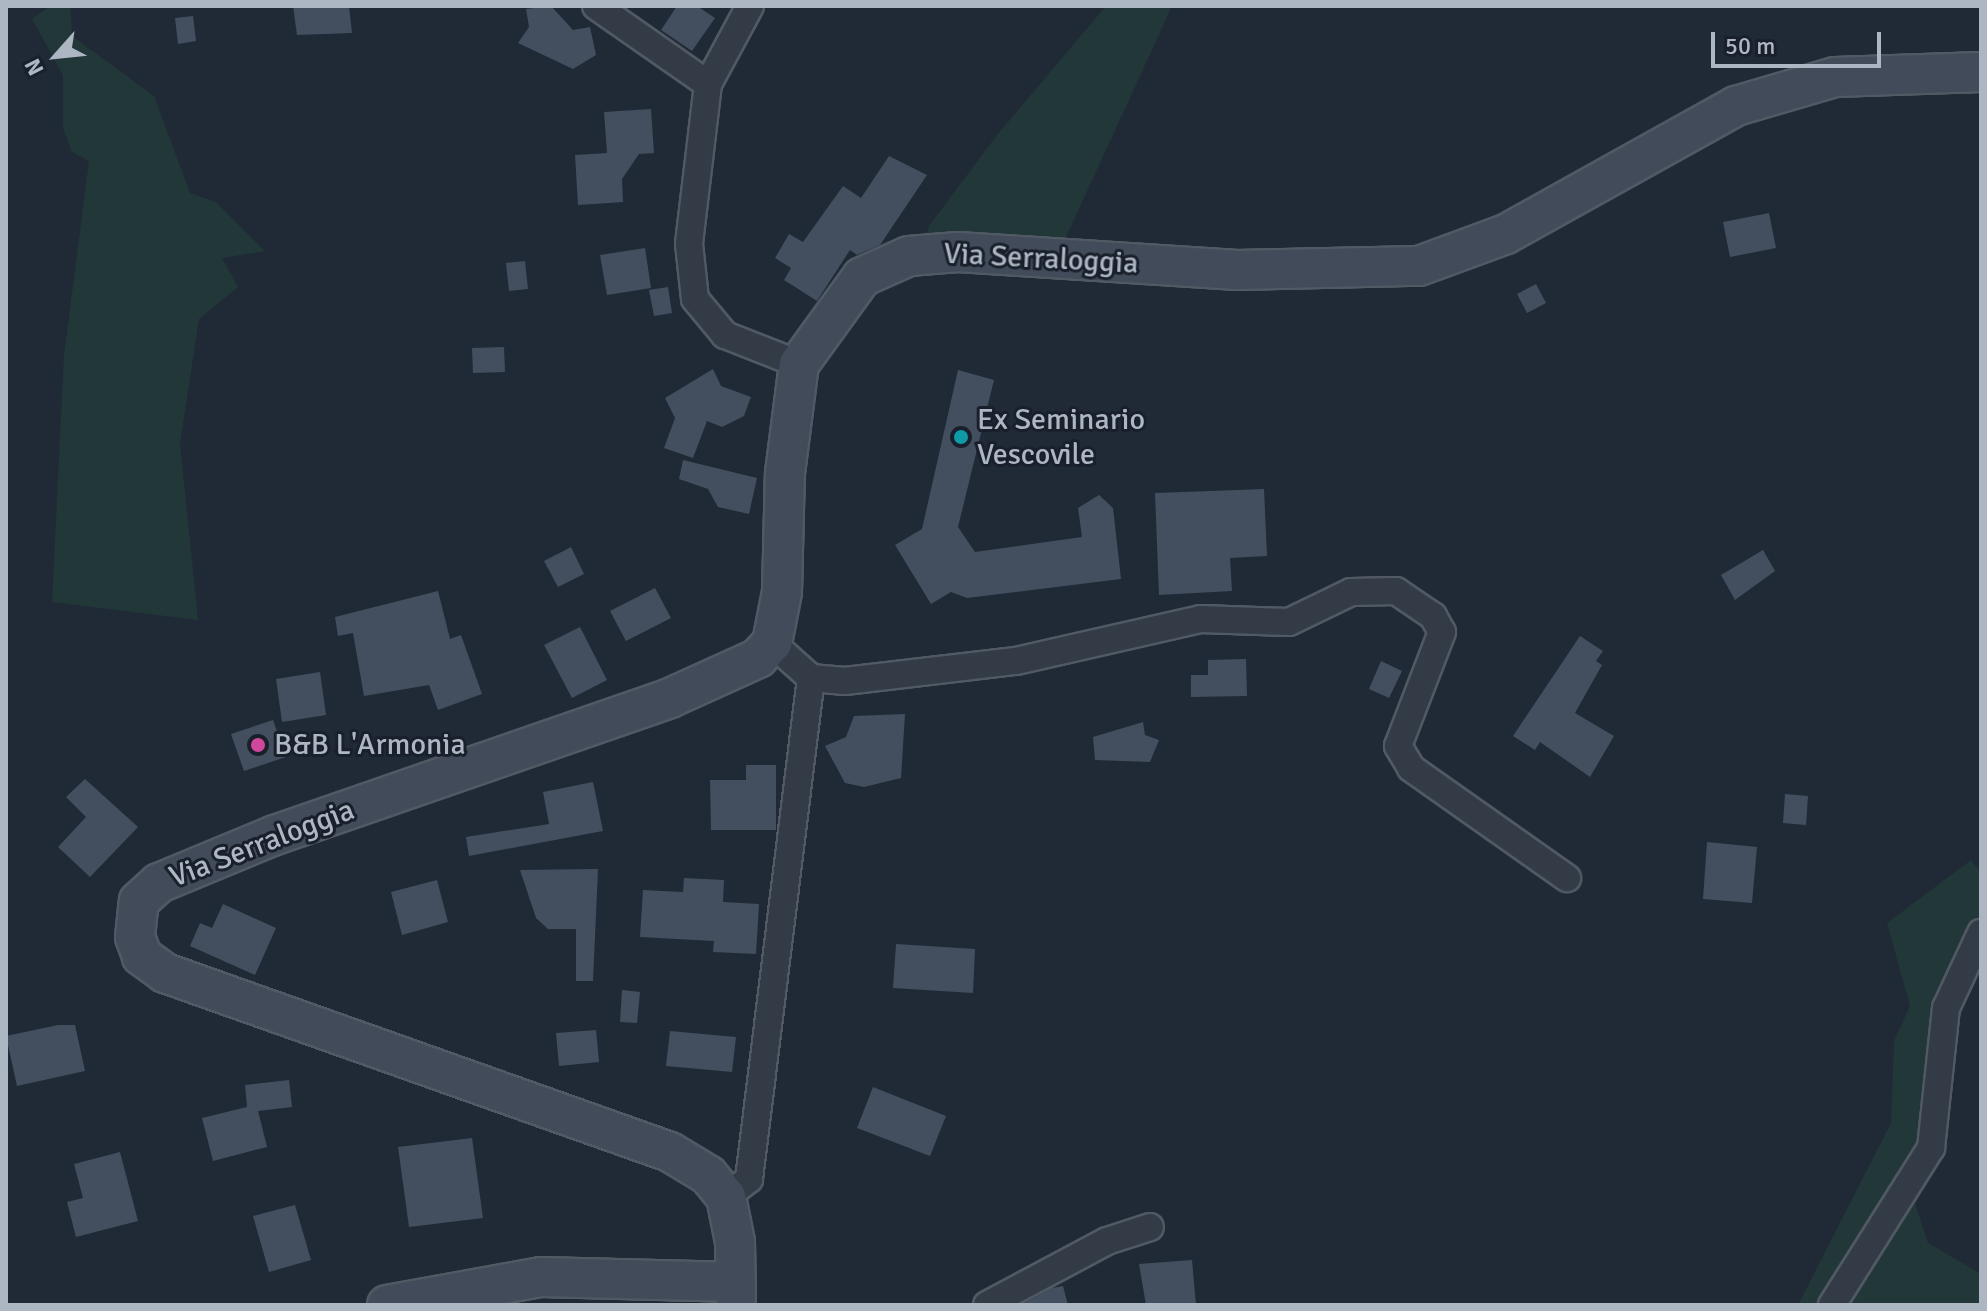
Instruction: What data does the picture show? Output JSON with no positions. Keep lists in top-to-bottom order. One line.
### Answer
{"streets":{"main road":["Via Serraloggia"]},"places":["Ex Seminario Vescovile","B&B L'Armonia"],"scale_bar":"50 m","north":"bottom left"}
